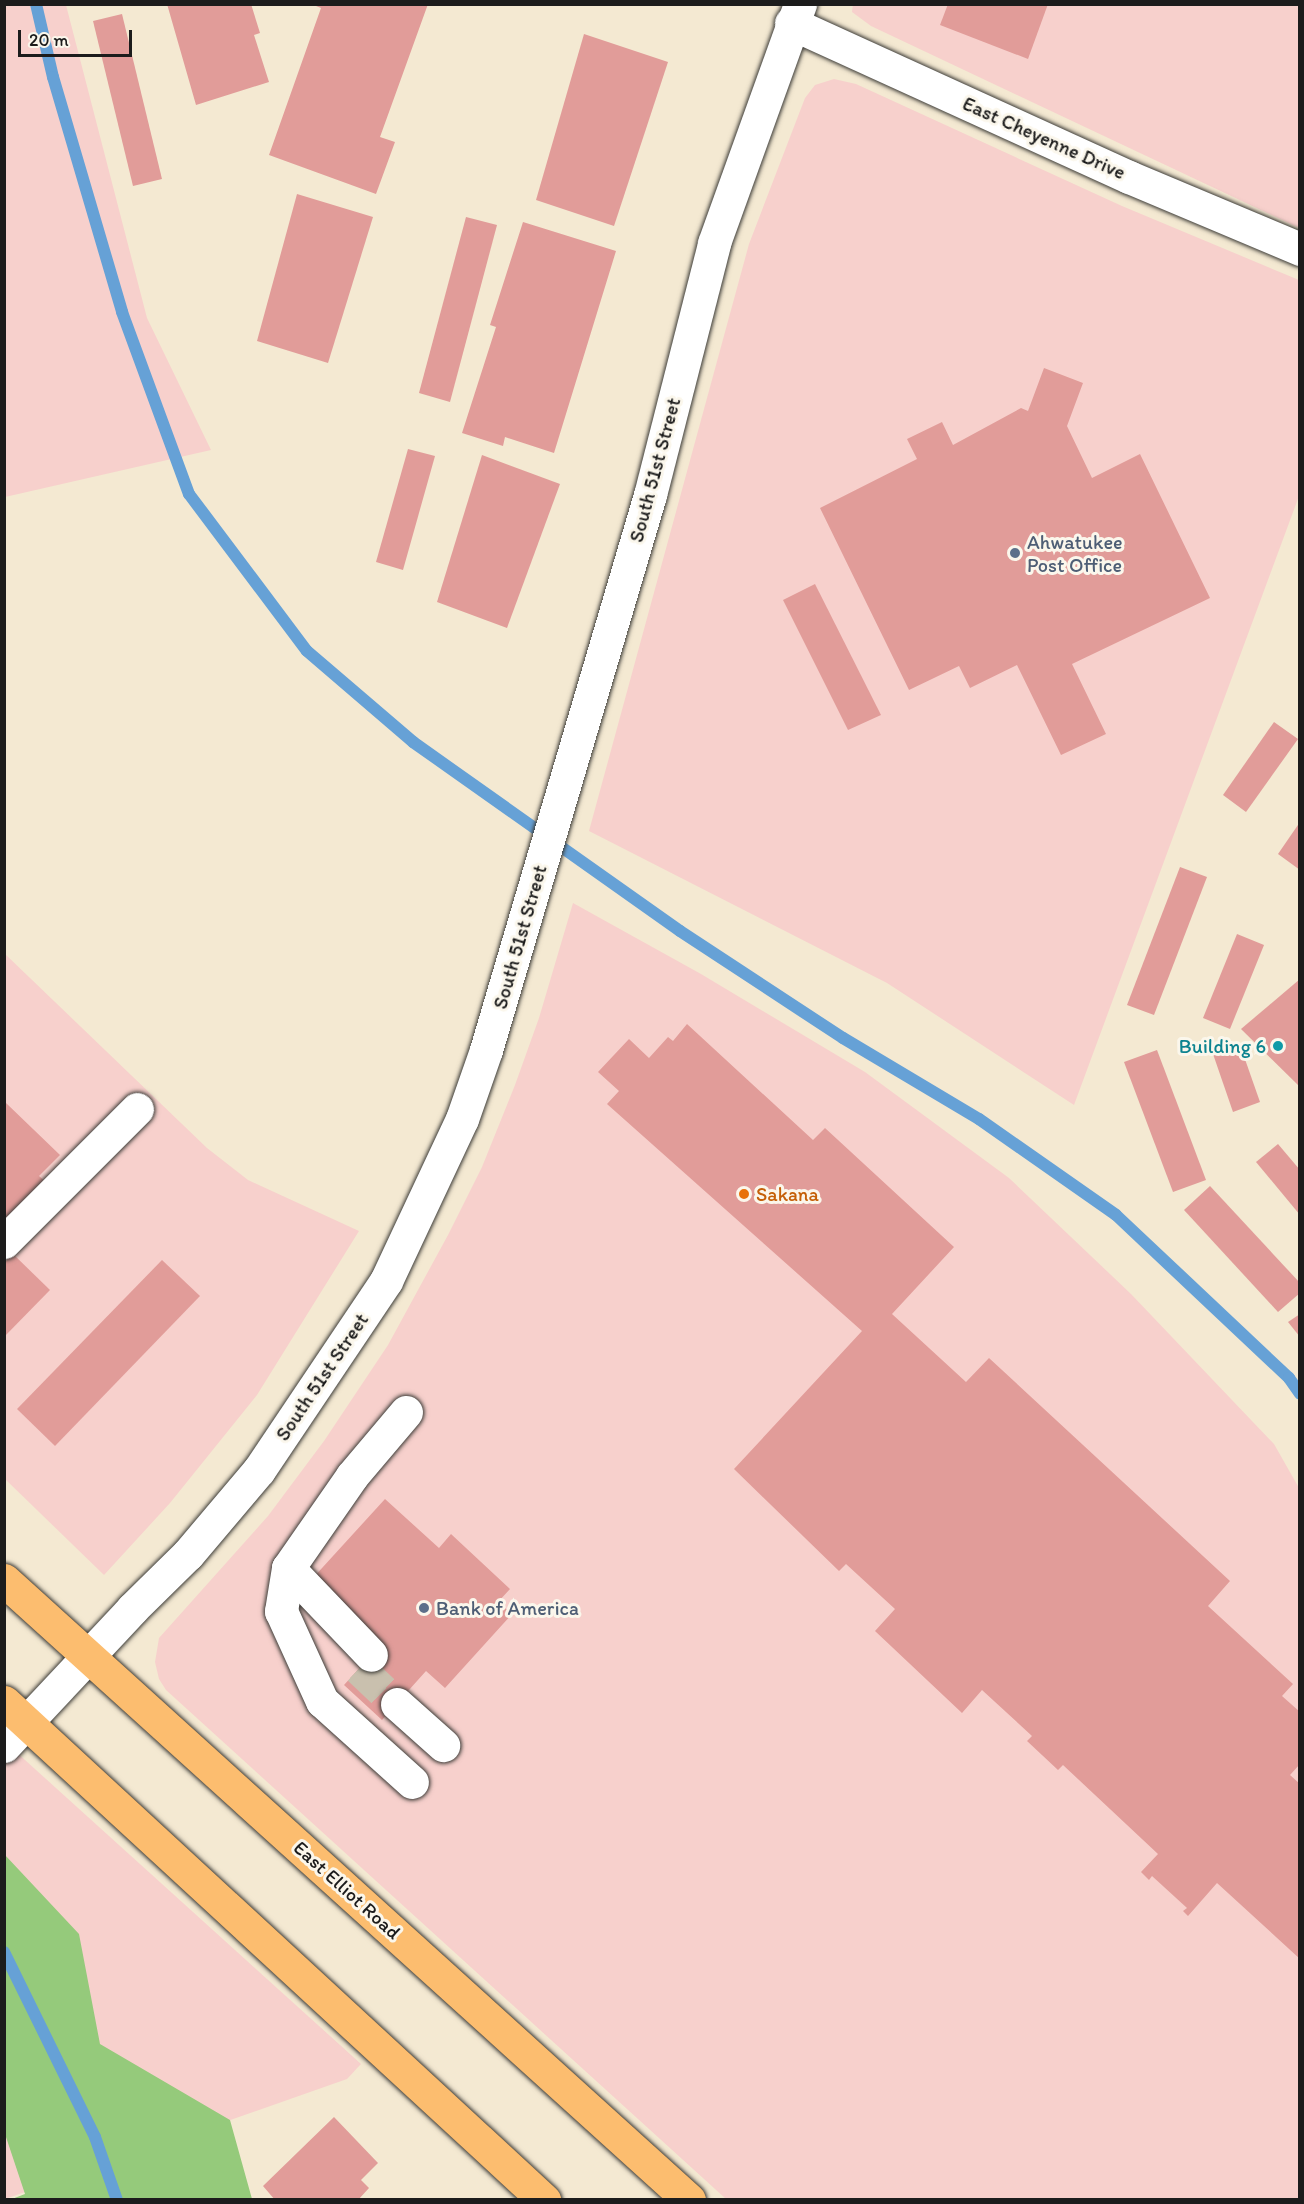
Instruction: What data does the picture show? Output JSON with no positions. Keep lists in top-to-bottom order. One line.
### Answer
{"streets":{"main road":["East Elliot Road"],"street":["East Cheyenne Drive","South 51st Street"]},"crossings":[["East Cheyenne Drive","South 51st Street"],["South 51st Street","East Elliot Road"]],"places":["Ahwatukee Post Office","Building 6","Sakana","Bank of America"],"scale_bar":"20 m"}
